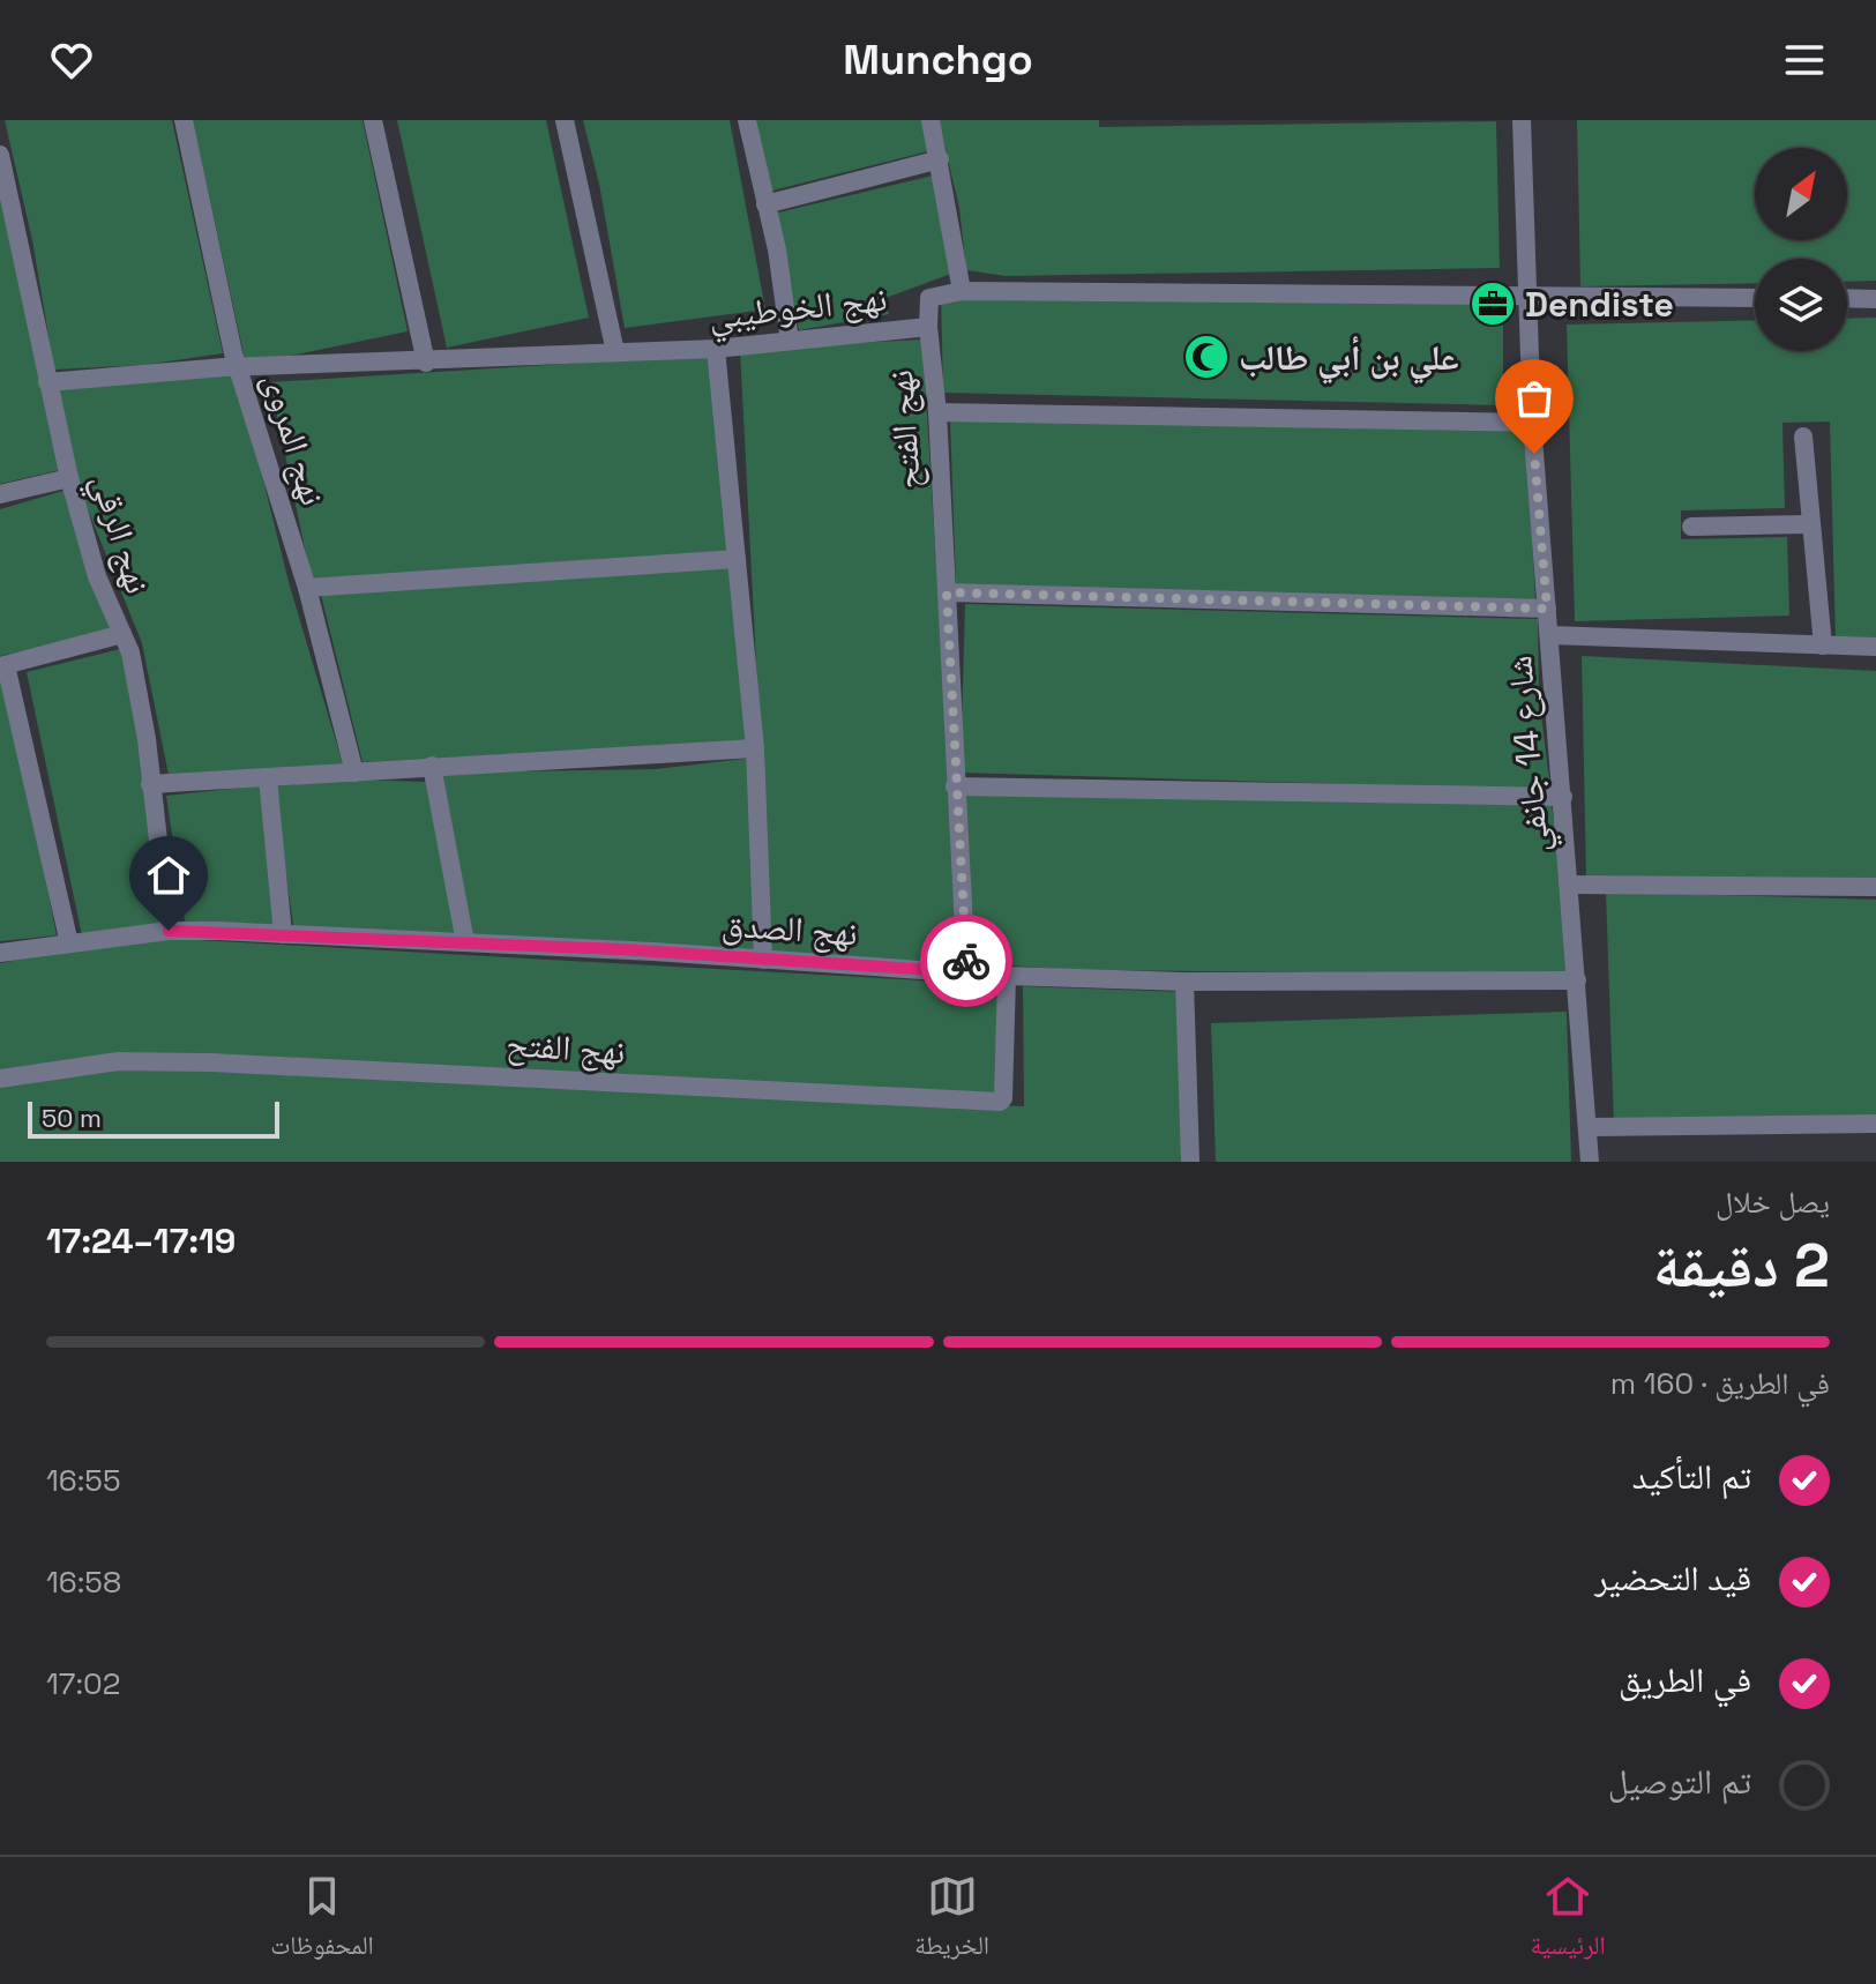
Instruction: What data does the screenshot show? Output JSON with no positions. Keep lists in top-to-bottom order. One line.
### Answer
{"streets":{"street":["نهج الخوطيبي","نهج الفتح","نهج المروى","نهج الرقي","شارع 14 جانفي","نهج الصدق"]},"crossings":[["نهج الخوطيبي","نهج الفتح"],["نهج الخوطيبي","نهج المروى"],["نهج الخوطيبي","نهج الرقي"],["نهج الفتح","نهج الصدق"],["نهج الرقي","نهج الصدق"],["شارع 14 جانفي","نهج الصدق"]],"places":{"office":["Dendiste"],"mosque":["علي بن أبي طالب"]},"scale_bar":"50 m","north":"top right","page":{"header":"Munchgo","scale":"50 m","heading":["2 دقيقة","يصل خلال","17:19–17:24"],"bar":"في الطريق · 160 m","list":[["تم التأكيد","16:55"],["قيد التحضير","16:58"],["في الطريق","17:02"],"تم التوصيل"],"tabs":["الرئيسية","الخريطة","المحفوظات"]}}
